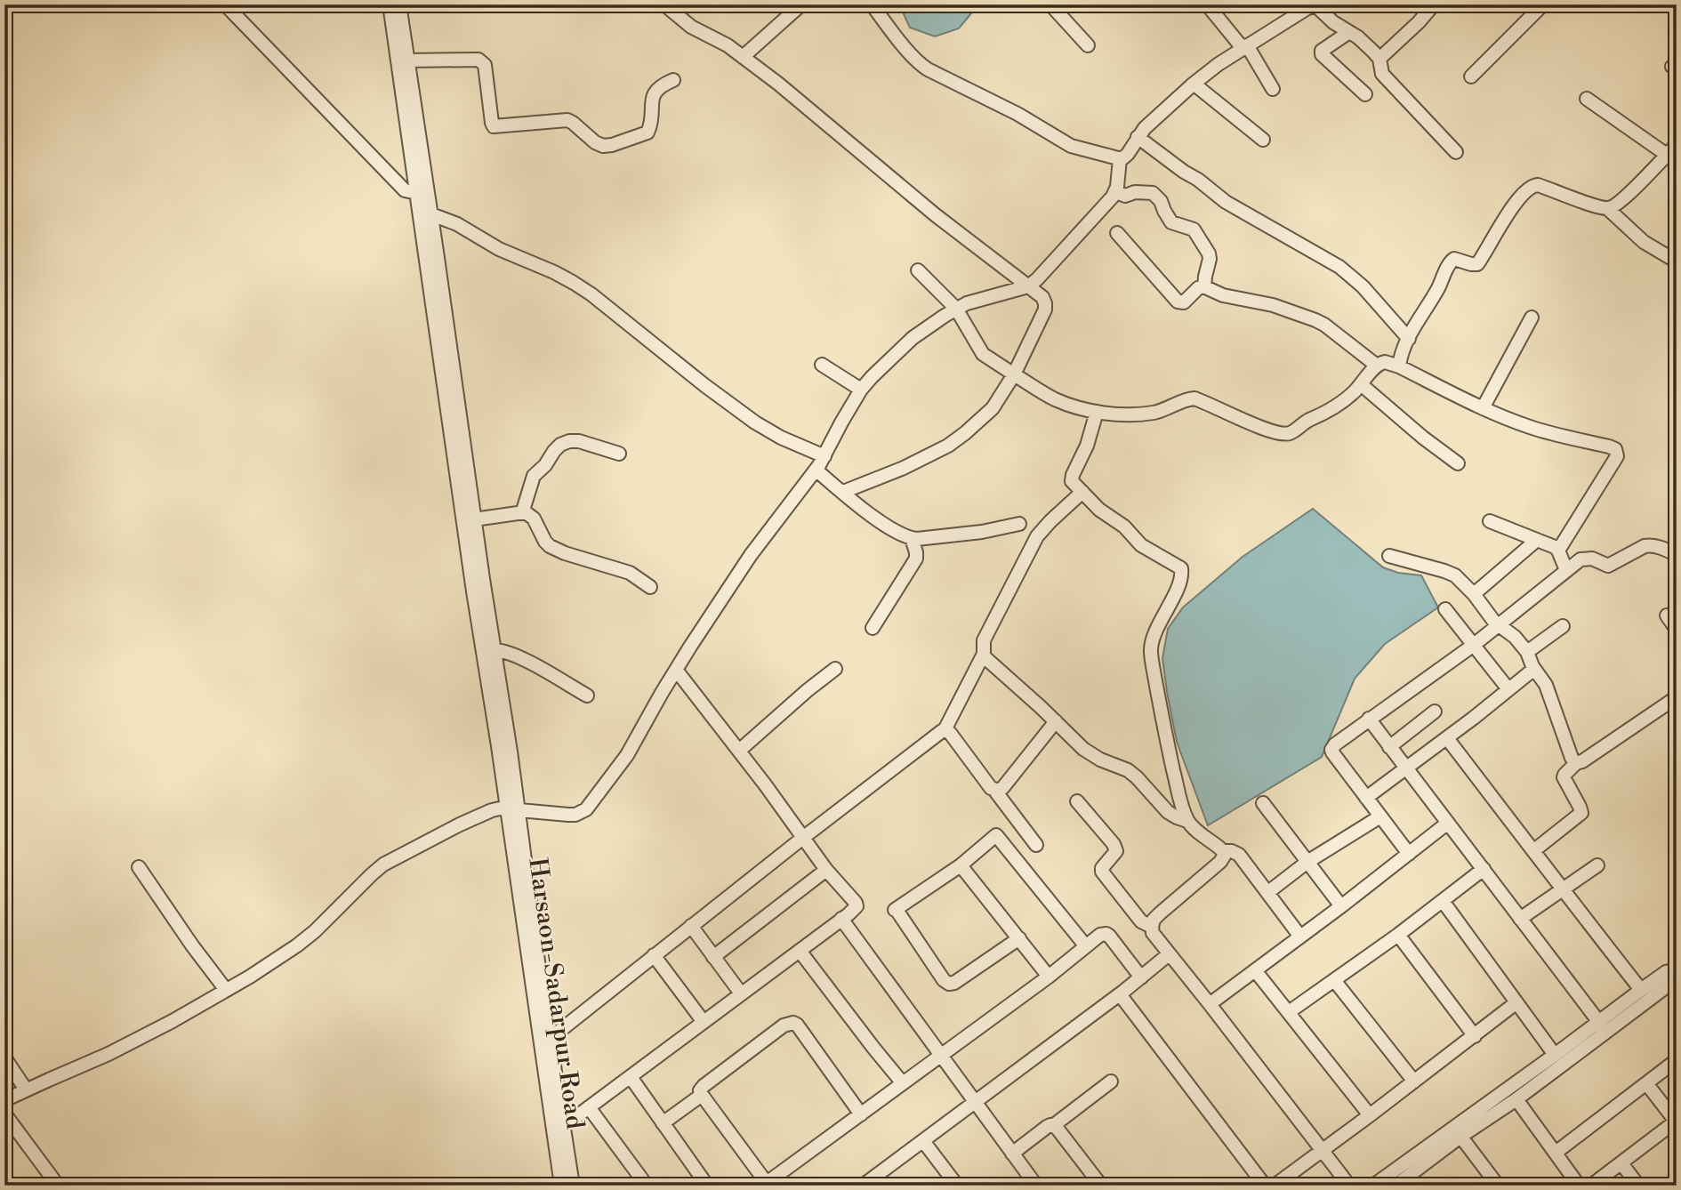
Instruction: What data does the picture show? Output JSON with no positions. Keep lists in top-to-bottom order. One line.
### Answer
{"streets":{"street":["Harsaon-Sadarpur Road"]}}
